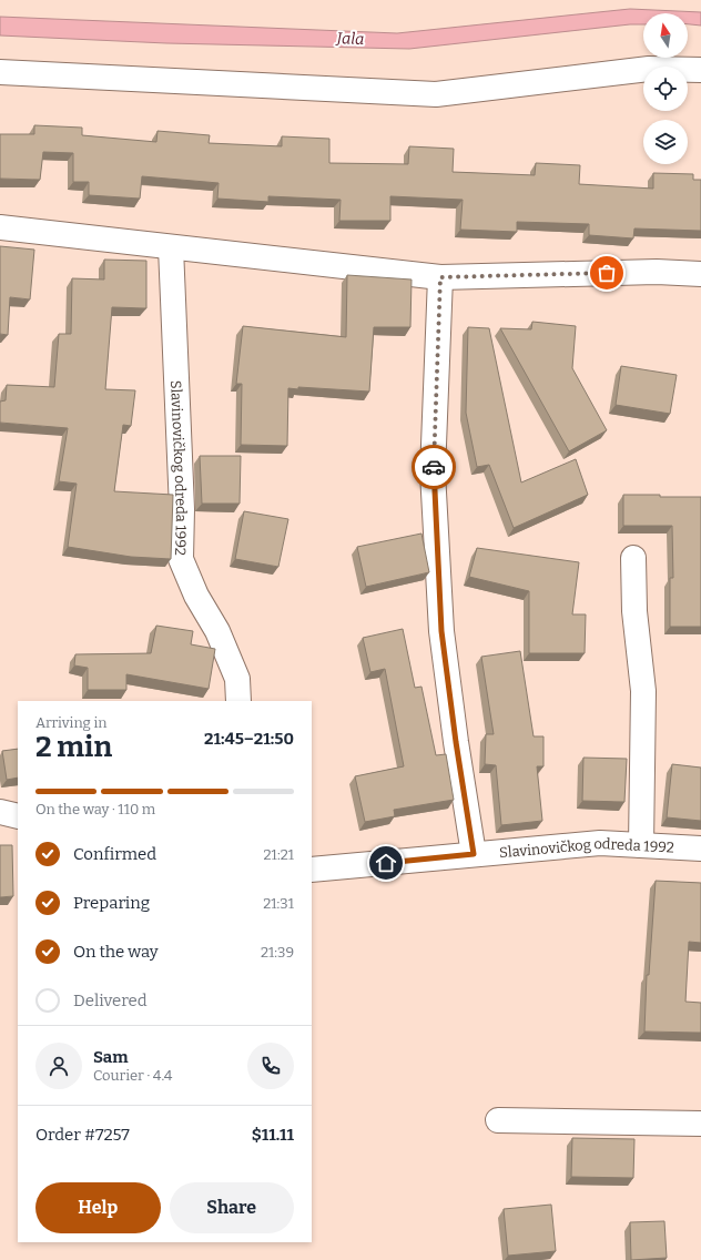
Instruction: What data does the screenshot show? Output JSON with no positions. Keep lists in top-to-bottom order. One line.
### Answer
{"streets":{"street":["Slavinovičkog odreda 1992"]},"water":["Jala"],"north":"top","page":{"heading":["2 min","Arriving in","21:45–21:50"],"panel":["Sam","Courier · 4.4","Order #7257","$11.11"],"bar":"On the way · 110 m","list":[["Confirmed","21:21"],["Preparing","21:31"],["On the way","21:39"],"Delivered"],"buttons":["Help","Share"]}}
